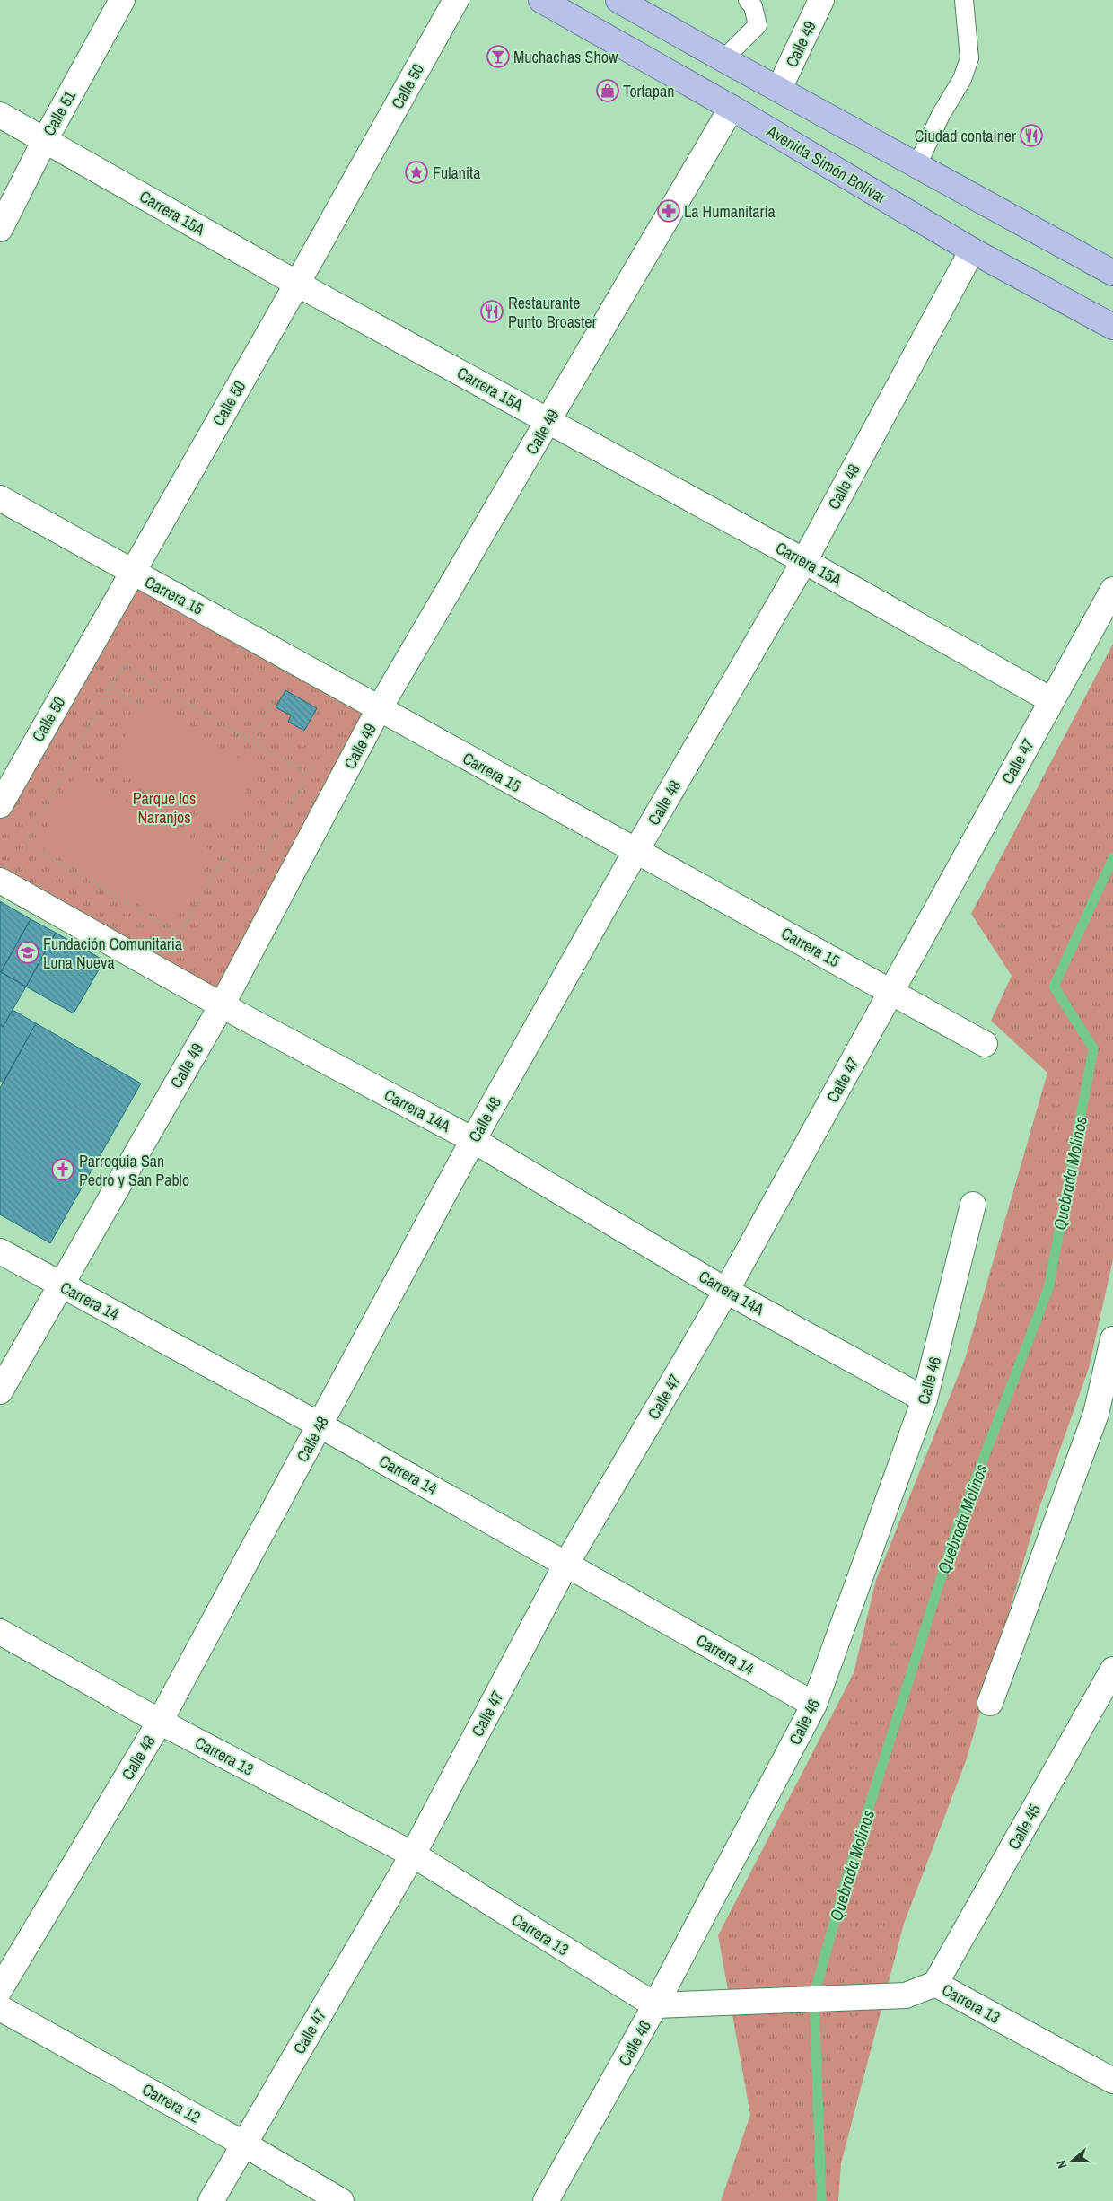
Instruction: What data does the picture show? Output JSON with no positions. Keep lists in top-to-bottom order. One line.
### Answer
{"streets":{"main road":["Avenida Simón Bolívar"],"street":["Calle 49","Calle 50","Calle 51","Carrera 15A","Calle 48","Carrera 15","Calle 47","Carrera 14A","Carrera 14","Calle 46","Carrera 13","Calle 45","Carrera 12"]},"crossings":[["Calle 49","Avenida Simón Bolívar"],["Calle 49","Carrera 15A"],["Calle 49","Carrera 15"],["Calle 49","Carrera 14A"],["Calle 49","Carrera 14"],["Calle 50","Carrera 15A"],["Calle 50","Carrera 15"],["Calle 51","Carrera 15A"],["Avenida Simón Bolívar","Calle 48"],["Carrera 15A","Calle 48"],["Carrera 15A","Calle 47"],["Calle 48","Carrera 15"],["Calle 48","Carrera 14A"],["Calle 48","Carrera 14"],["Calle 48","Carrera 13"],["Carrera 15","Calle 47"],["Calle 47","Carrera 14A"],["Calle 47","Carrera 14"],["Calle 47","Carrera 13"],["Calle 47","Carrera 12"],["Carrera 14A","Calle 46"],["Carrera 14","Calle 46"],["Calle 46","Carrera 13"],["Carrera 13","Calle 45"]],"water":["Quebrada Molinos"],"parks":["Parque los Naranjos"],"places":{"bar":["Muchachas Show"],"shop":["Tortapan"],"restaurant":["Ciudad container","Restaurante Punto Broaster"],"place":["Fulanita"],"pharmacy":["La Humanitaria"],"school or university":["Fundación Comunitaria Luna Nueva"],"church":["Parroquia San Pedro y San Pablo"]},"north":"left"}
